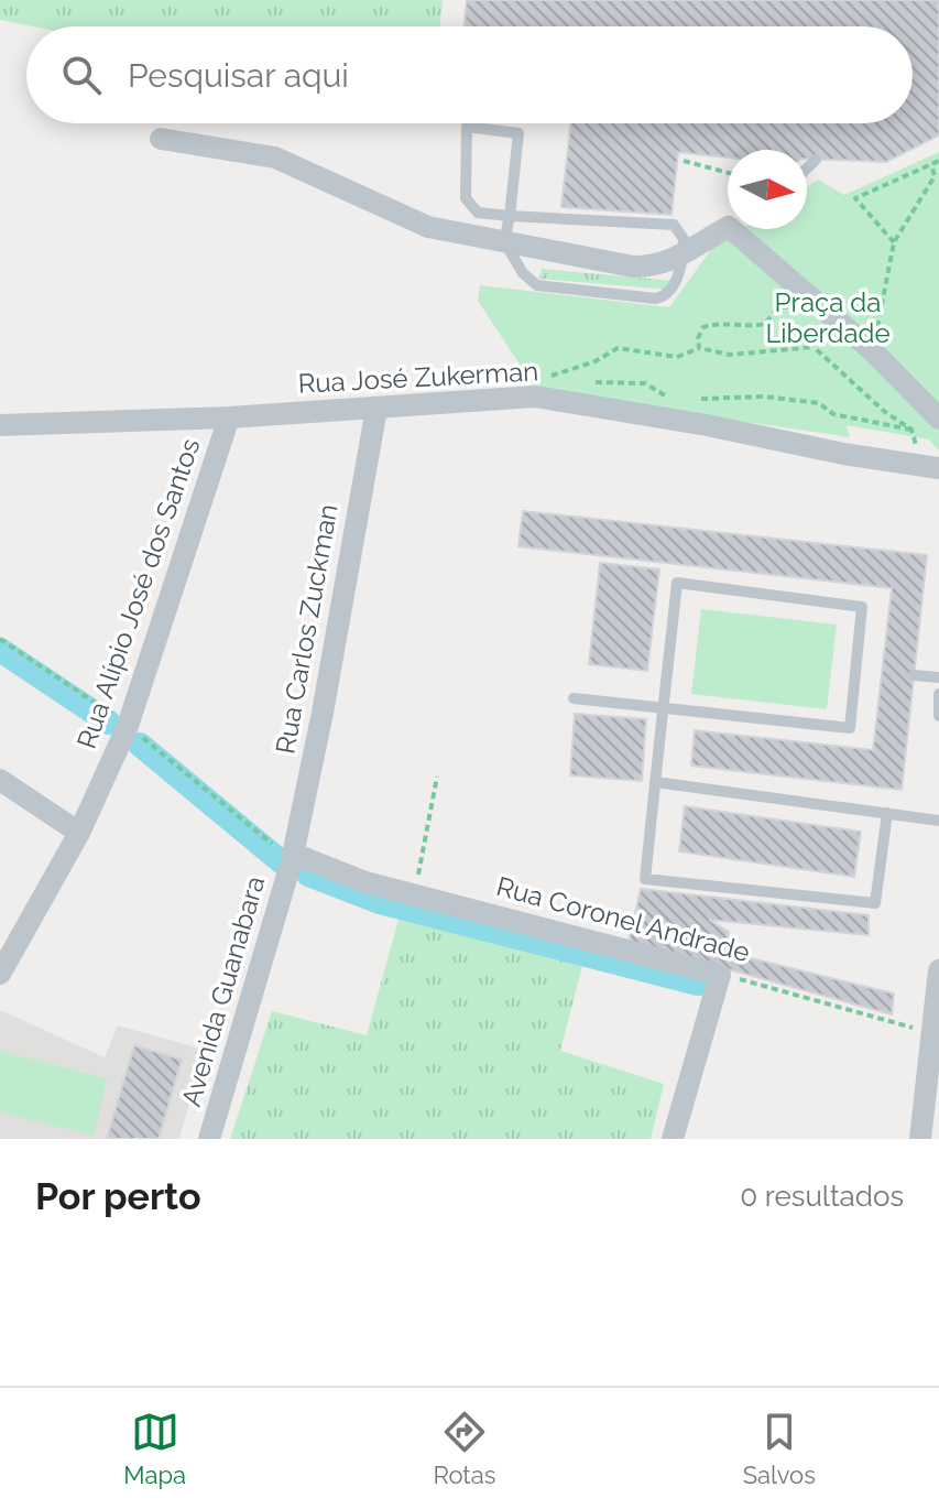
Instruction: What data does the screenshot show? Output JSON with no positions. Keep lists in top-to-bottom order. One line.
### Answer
{"streets":{"street":["Rua José Zukerman","Rua Alípio José dos Santos","Rua Carlos Zuckman","Rua Coronel Andrade","Avenida Guanabara"]},"crossings":[["Rua José Zukerman","Rua Alípio José dos Santos"],["Rua José Zukerman","Rua Carlos Zuckman"],["Rua Carlos Zuckman","Rua Coronel Andrade"],["Rua Carlos Zuckman","Avenida Guanabara"],["Rua Coronel Andrade","Avenida Guanabara"]],"parks":["Praça da Liberdade"],"north":"right","page":{"search":"Pesquisar aqui","heading":["Por perto","0 resultados"],"nav":["Mapa","Rotas","Salvos"]}}
